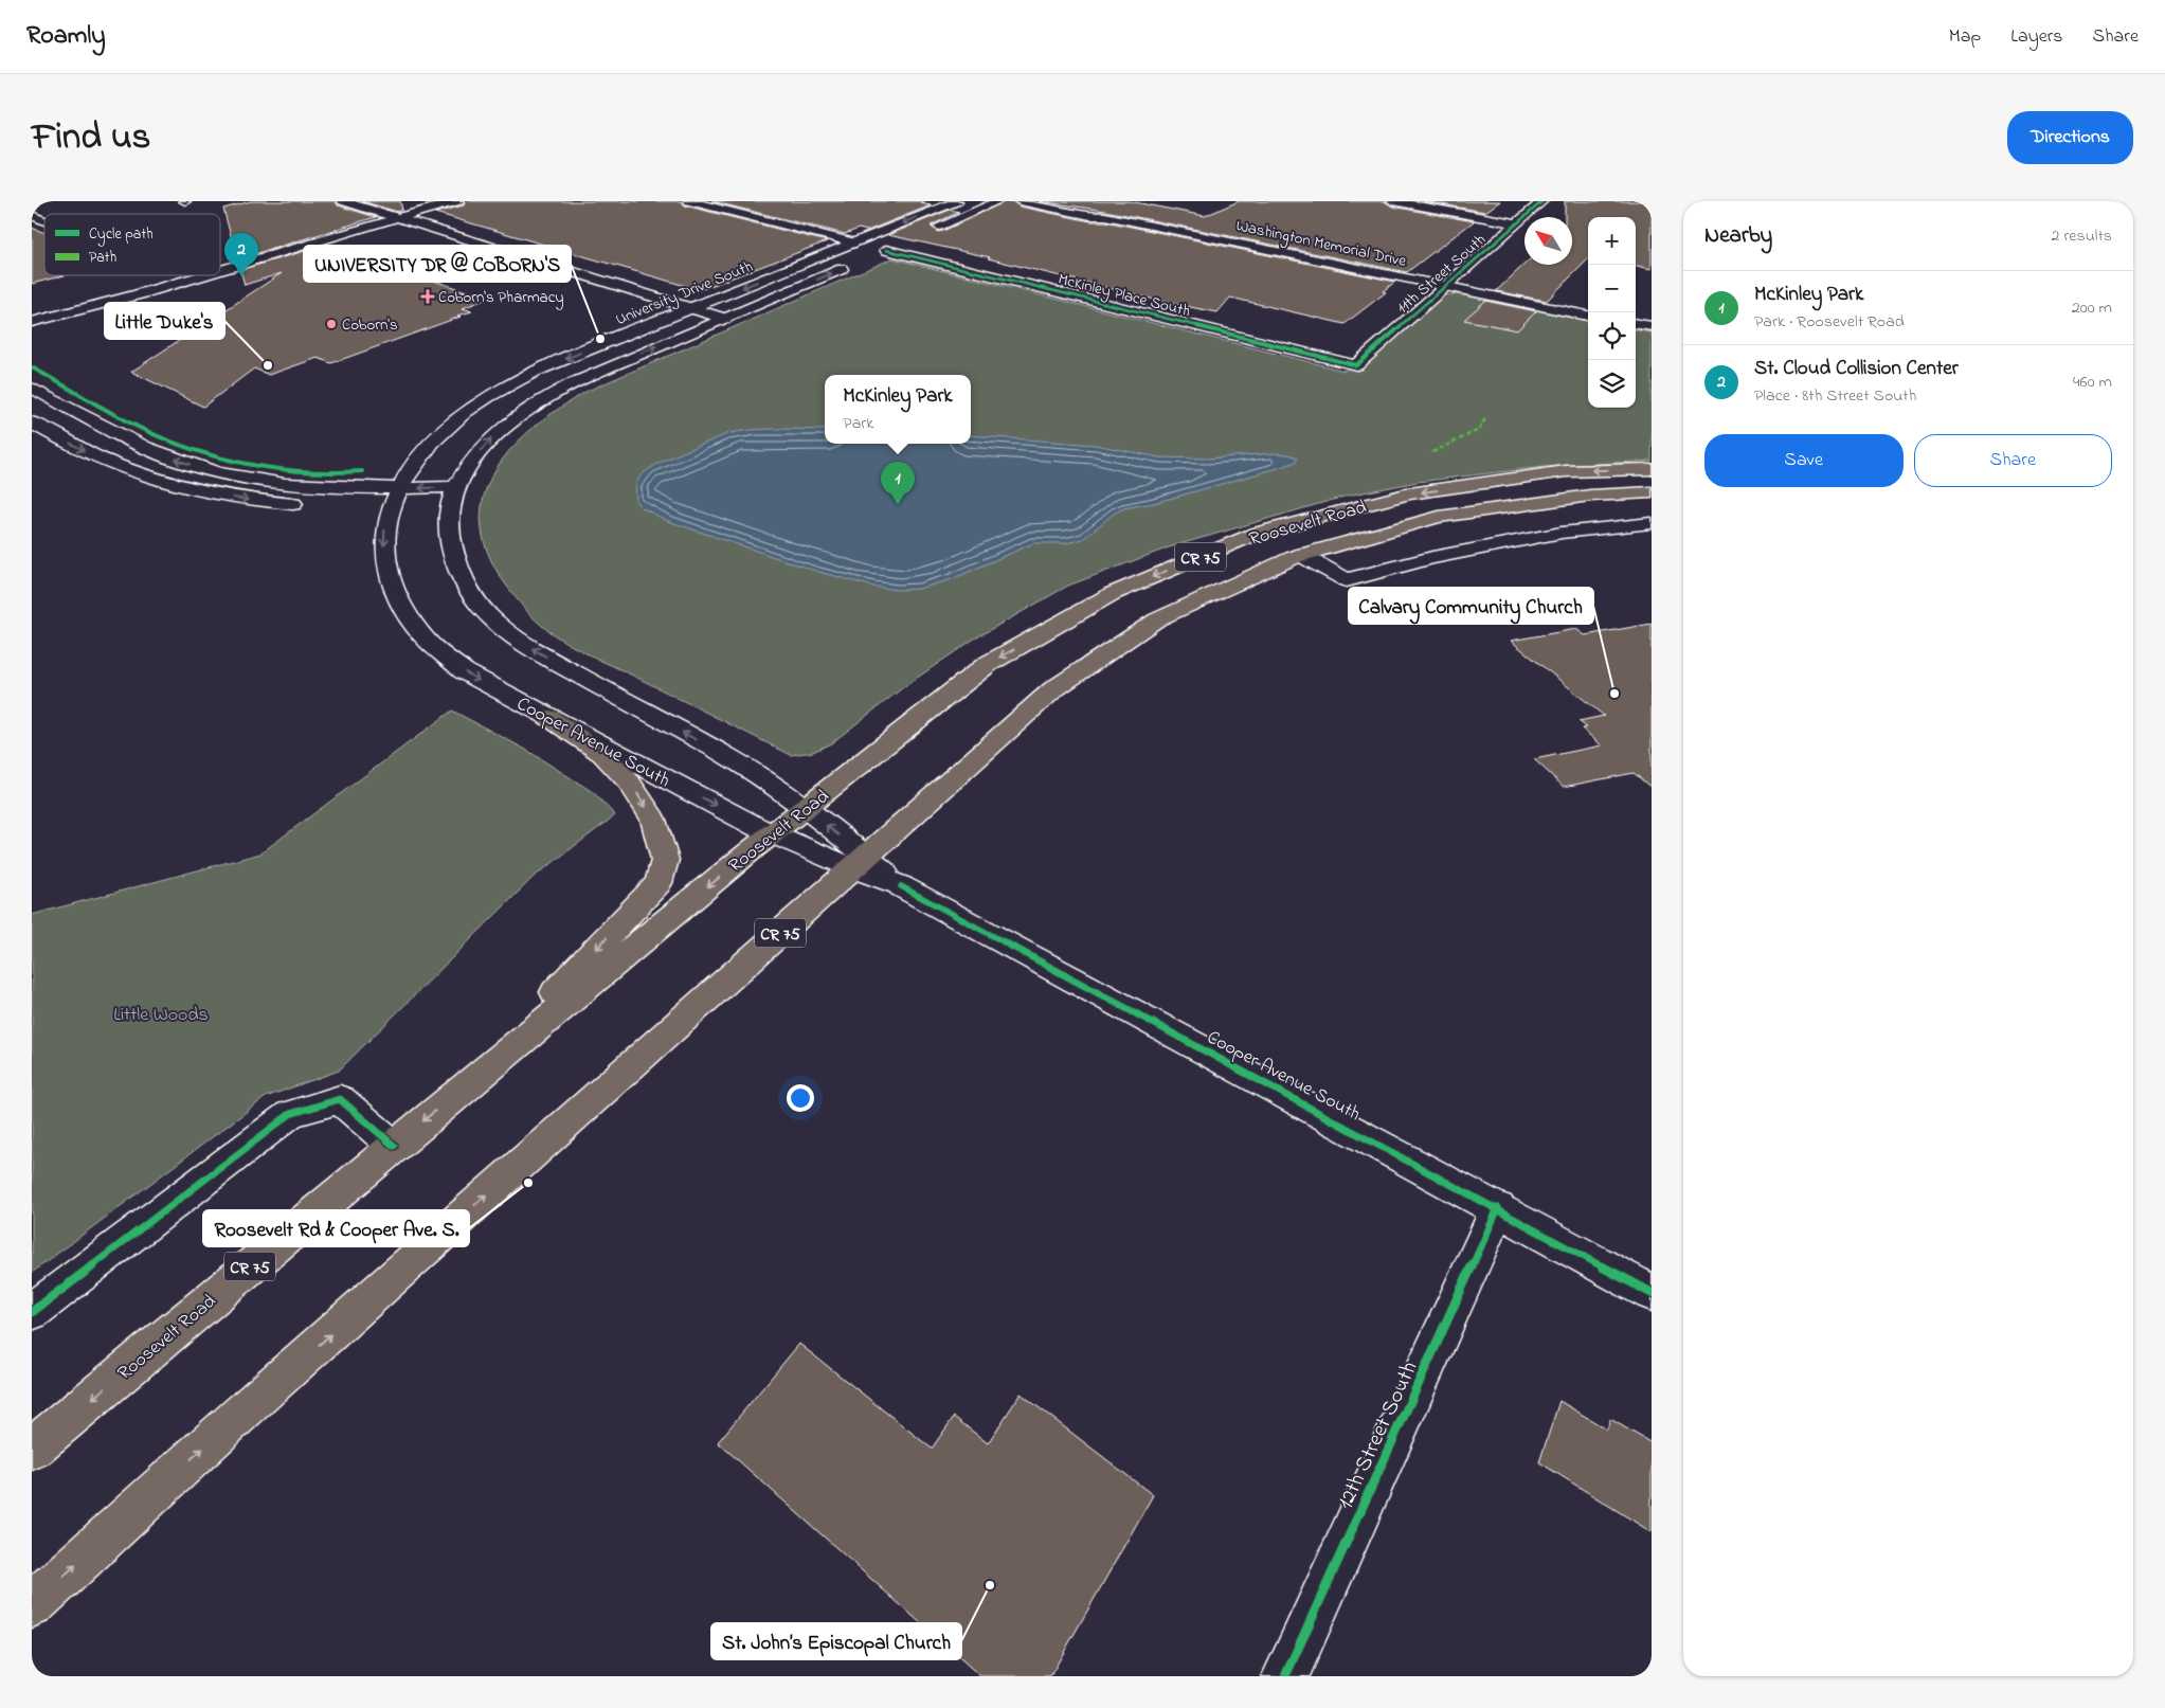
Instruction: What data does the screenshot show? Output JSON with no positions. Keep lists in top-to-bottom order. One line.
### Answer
{"streets":{"main road":["Roosevelt Road","CR 75"],"street":["Washington Memorial Drive","11th Street South","University Drive South","McKinley Place South","Cooper Avenue South","12th Street South"]},"crossings":[["Washington Memorial Drive","11th Street South"],["11th Street South","McKinley Place South"],["University Drive South","Cooper Avenue South"],["Roosevelt Road","Cooper Avenue South"],["Cooper Avenue South","12th Street South"]],"parks":["Little Woods"],"places":{"health":["Coborn's Pharmacy"],"other":["Coborn's","UNIVERSITY DR @ COBORN'S","Little Duke's","Calvary Community Church","Roosevelt Rd & Cooper Ave. S.","St. John’s Episcopal Church"]},"legend":["Cycle path","Path"],"north":"top left","page":{"header":"Roamly","nav":["Map","Layers","Share"],"title":"Find us","buttons":["Directions",["Save","Share"]],"heading":["Nearby","2 results"],"map_buttons":["+","−"],"pins":["2","1"],"list":[{"mark":"1","name":"McKinley Park","note":"Park · Roosevelt Road","value":"200 m"},{"mark":"2","name":"St. Cloud Collision Center","note":"Place · 8th Street South","value":"460 m"}],"popup":["McKinley Park","Park"]}}
